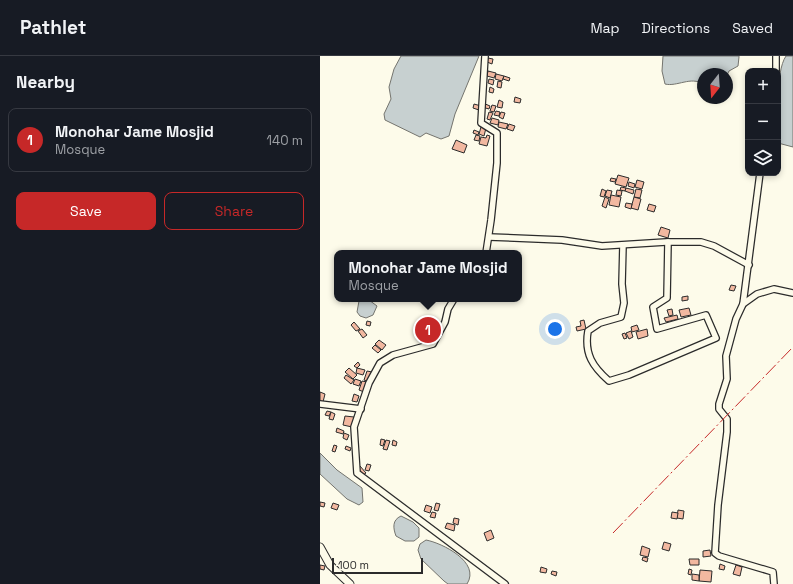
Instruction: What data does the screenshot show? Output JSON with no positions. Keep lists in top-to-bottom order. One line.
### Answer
{"scale_bar":"100 m","north":"bottom","page":{"header":"Pathlet","nav":["Map","Directions","Saved"],"heading":"Nearby","map_buttons":["+","−"],"list":[{"mark":"1","name":"Monohar Jame Mosjid","note":"Mosque","value":"140 m"}],"buttons":["Save","Share"],"popup":["Monohar Jame Mosjid","Mosque"],"pins":"1","scale":"100 m"}}
